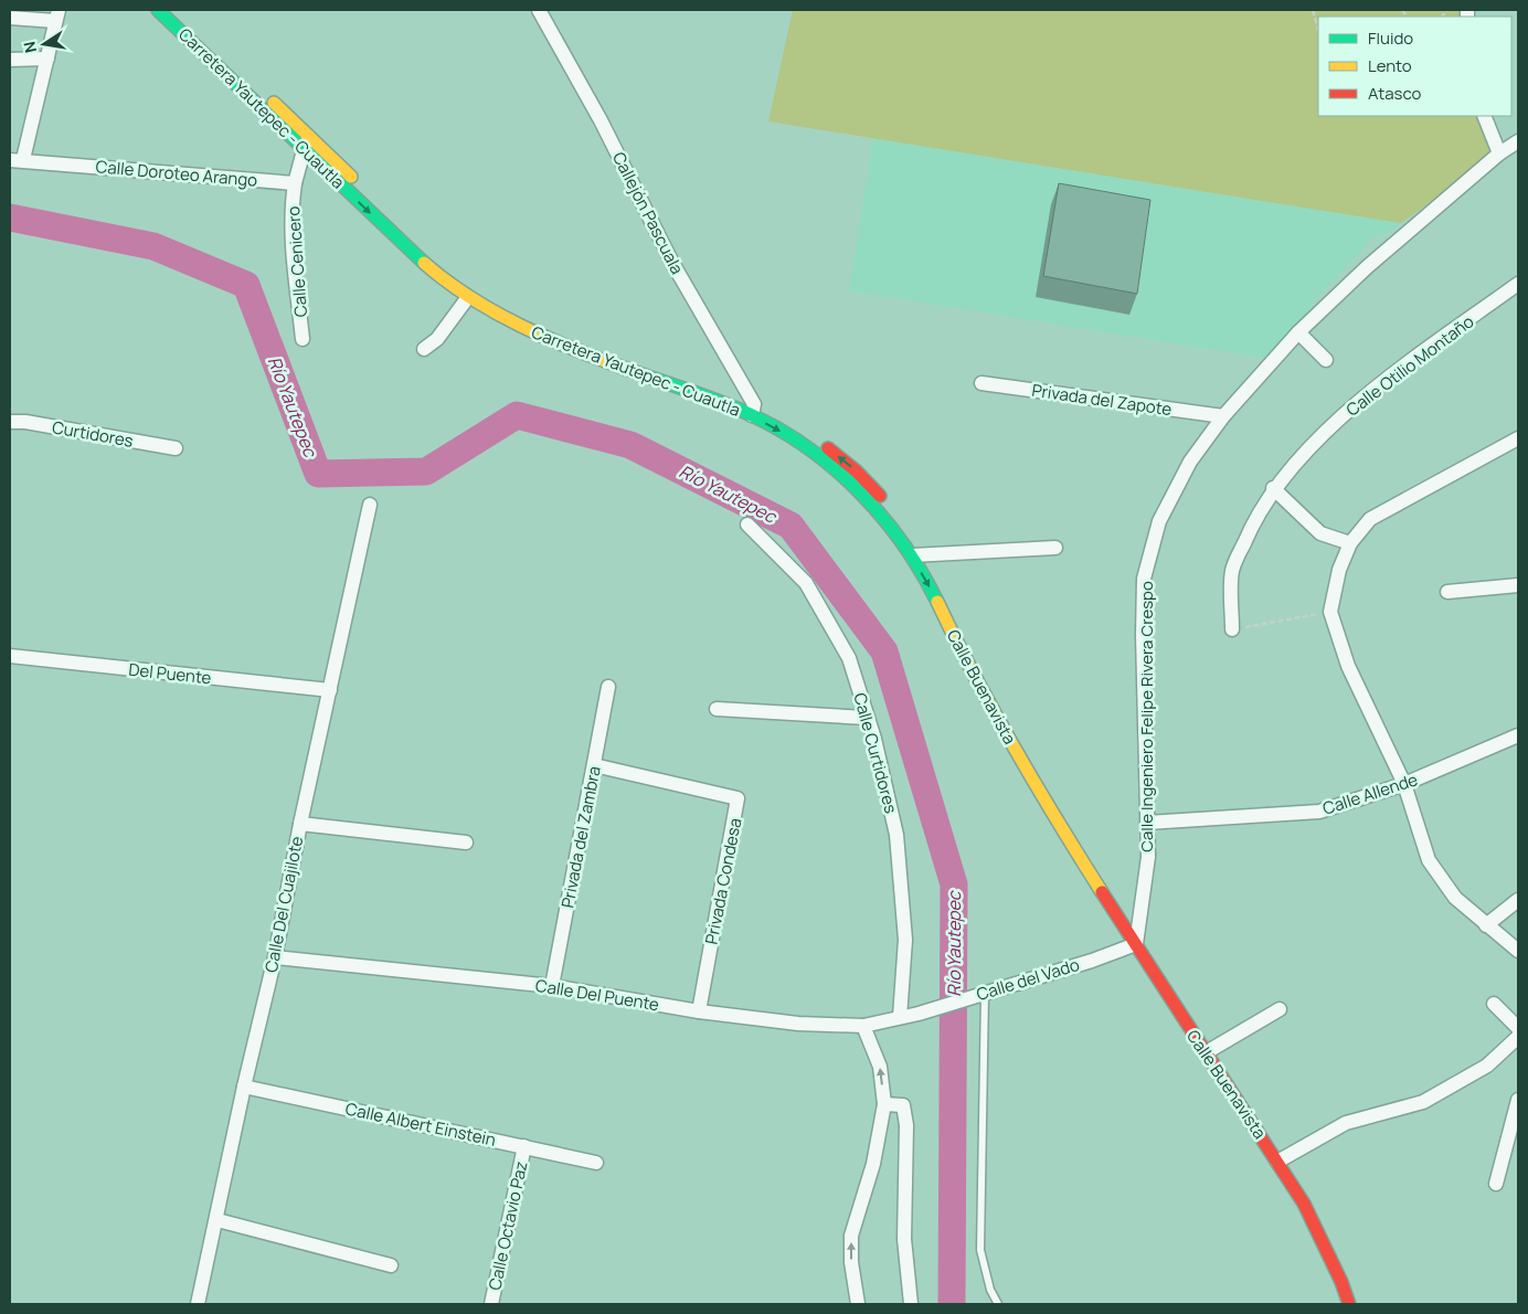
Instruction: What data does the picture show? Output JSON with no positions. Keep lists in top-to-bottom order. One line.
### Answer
{"streets":{"main road":["Carretera Yautepec - Cuautla","Calle Buenavista"],"street":["Calle Doroteo Arango","Callejón Pascuala","Calle Cenicero","Calle Otilio Montaño","Privada del Zapote","Curtidores","Del Puente","Calle Ingeniero Felipe Rivera Crespo","Calle Curtidores","Calle Allende","Privada del Zambra","Privada Condesa","Calle Del Cuajilote","Calle del Vado","Calle Del Puente","Calle Albert Einstein","Calle Octavio Paz"]},"crossings":[["Carretera Yautepec - Cuautla","Callejón Pascuala"],["Carretera Yautepec - Cuautla","Calle Buenavista"],["Calle Doroteo Arango","Calle Cenicero"],["Privada del Zapote","Calle Ingeniero Felipe Rivera Crespo"],["Del Puente","Calle Del Cuajilote"],["Calle Buenavista","Calle Ingeniero Felipe Rivera Crespo"],["Calle Buenavista","Calle del Vado"],["Calle Ingeniero Felipe Rivera Crespo","Calle Allende"],["Calle Ingeniero Felipe Rivera Crespo","Calle del Vado"],["Calle Curtidores","Calle Del Puente"],["Privada del Zambra","Privada Condesa"],["Privada del Zambra","Calle Del Puente"],["Privada Condesa","Calle Del Puente"],["Calle Del Cuajilote","Calle Del Puente"],["Calle Del Cuajilote","Calle Albert Einstein"],["Calle del Vado","Calle Del Puente"],["Calle Albert Einstein","Calle Octavio Paz"]],"water":["Río Yautepec"],"legend":["Fluido","Lento","Atasco"],"north":"left"}
